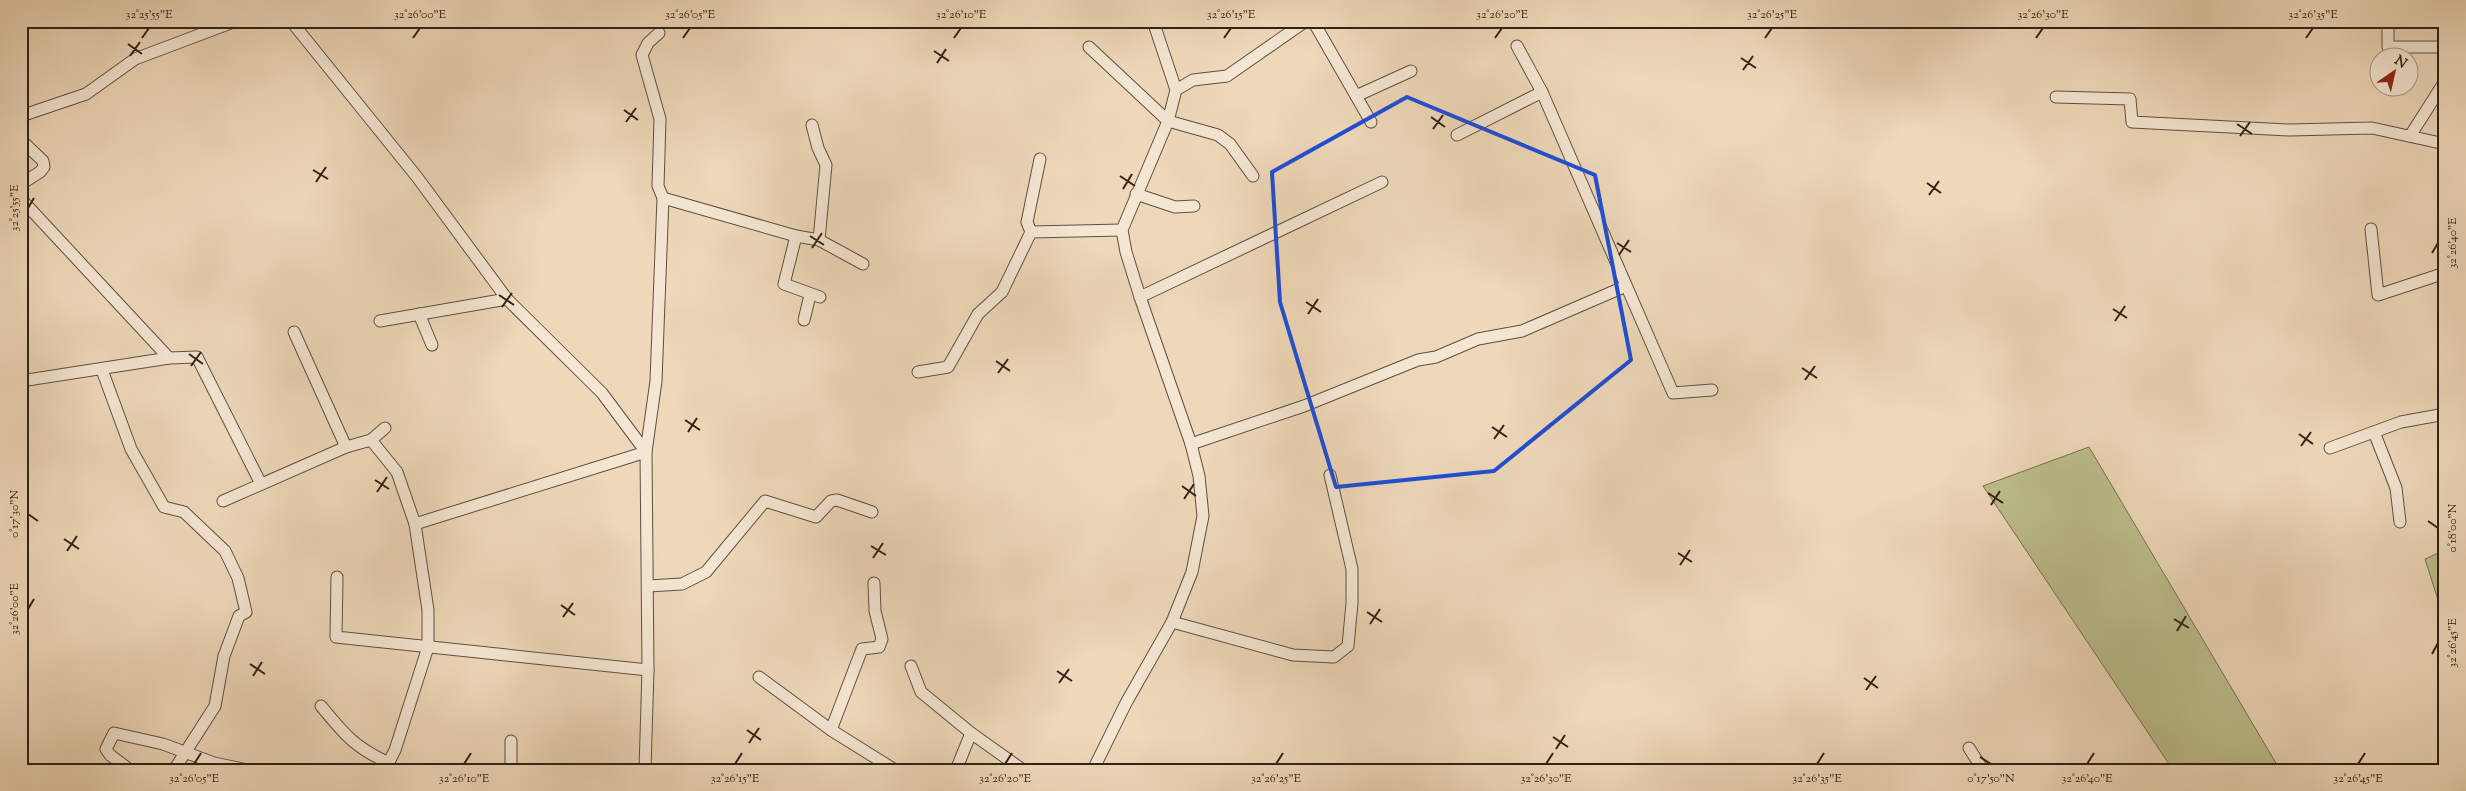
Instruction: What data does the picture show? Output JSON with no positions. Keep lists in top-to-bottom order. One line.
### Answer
{"north":"top right","coordinates":["32°25'55\"E","32°26'00\"E","32°26'05\"E","32°26'10\"E","32°26'15\"E","32°26'20\"E","32°26'25\"E","32°26'30\"E","32°26'35\"E","32°26'40\"E","0°17'30\"N","0°18'00\"N","32°26'45\"E","0°17'50\"N"]}
